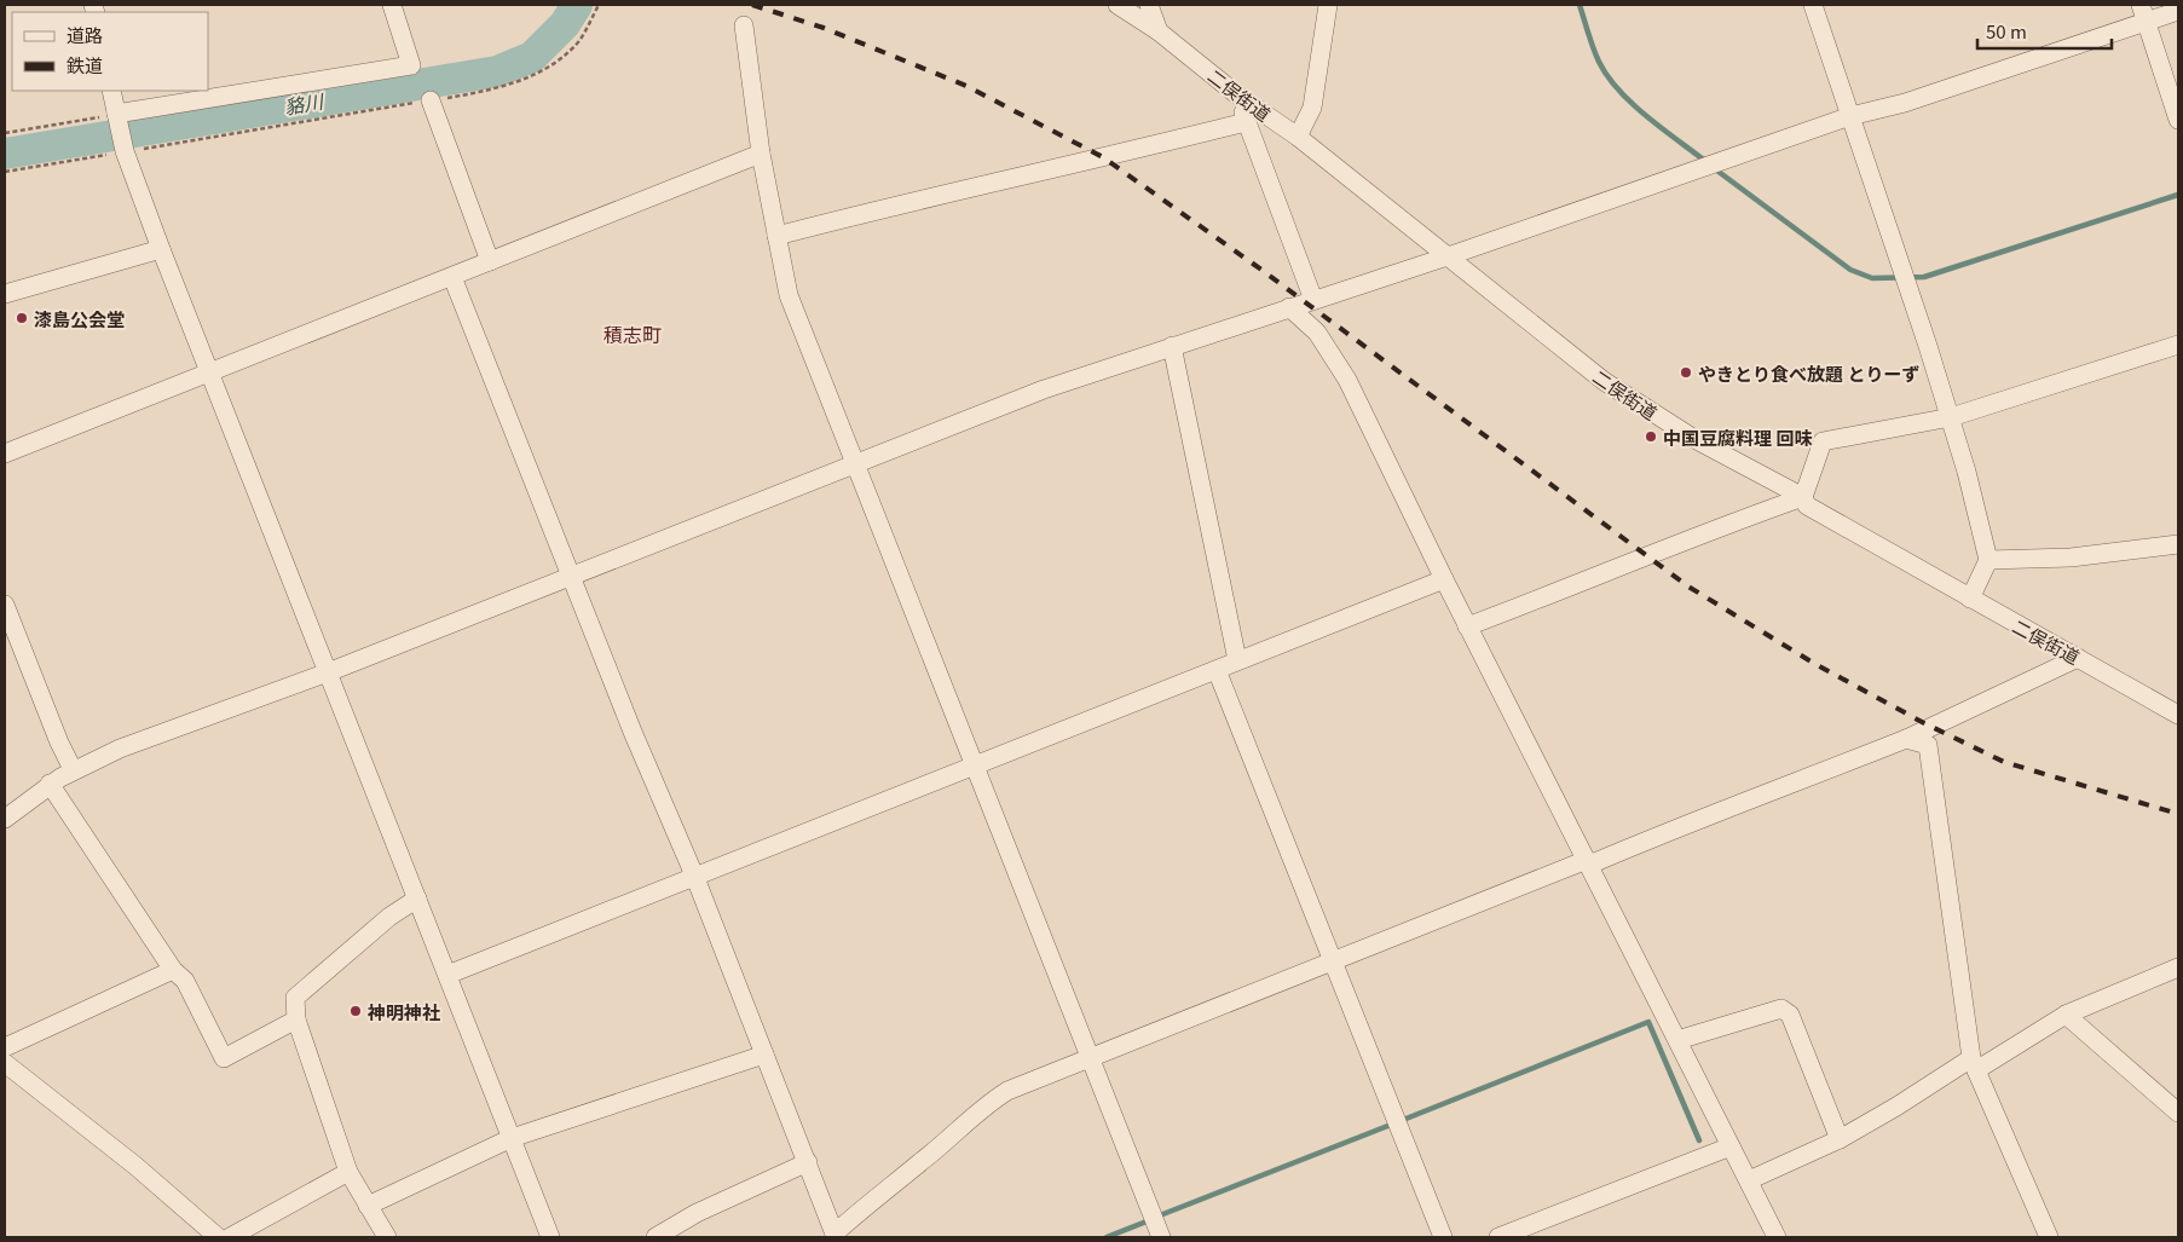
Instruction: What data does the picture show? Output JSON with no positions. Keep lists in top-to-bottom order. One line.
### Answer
{"streets":{"street":["二俣街道"]},"districts":["積志町"],"water":["貉川"],"places":["漆島公会堂","やきとり食べ放題 とりーず","中国豆腐料理 回味","神明神社"],"legend":["道路","鉄道"],"scale_bar":"50 m"}
